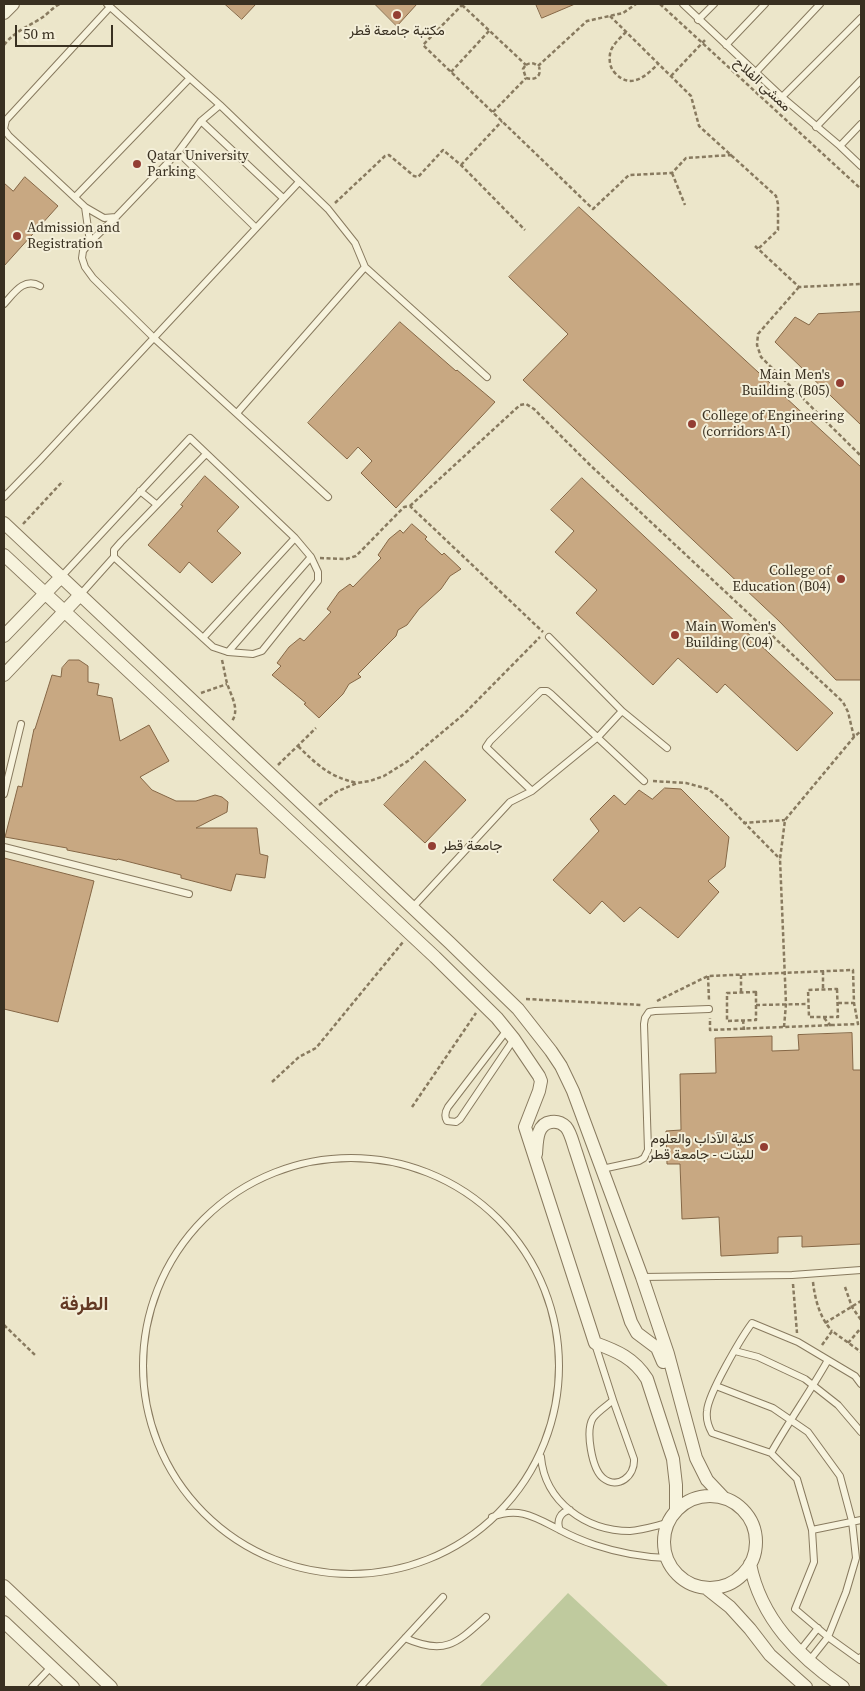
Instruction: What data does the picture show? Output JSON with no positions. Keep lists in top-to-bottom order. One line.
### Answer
{"streets":{"path":["ممشى الفلاح"]},"districts":["الطرفة"],"places":["مكتبة جامعة قطر","Qatar University Parking","Admission and Registration","Main Men's Building (B05)","College of Engineering (corridors A-I)","College of Education (B04)","Main Women's Building (C04)","جامعة قطر","كلية الآداب والعلوم للبنات - جامعة قطر"],"scale_bar":"50 m"}
